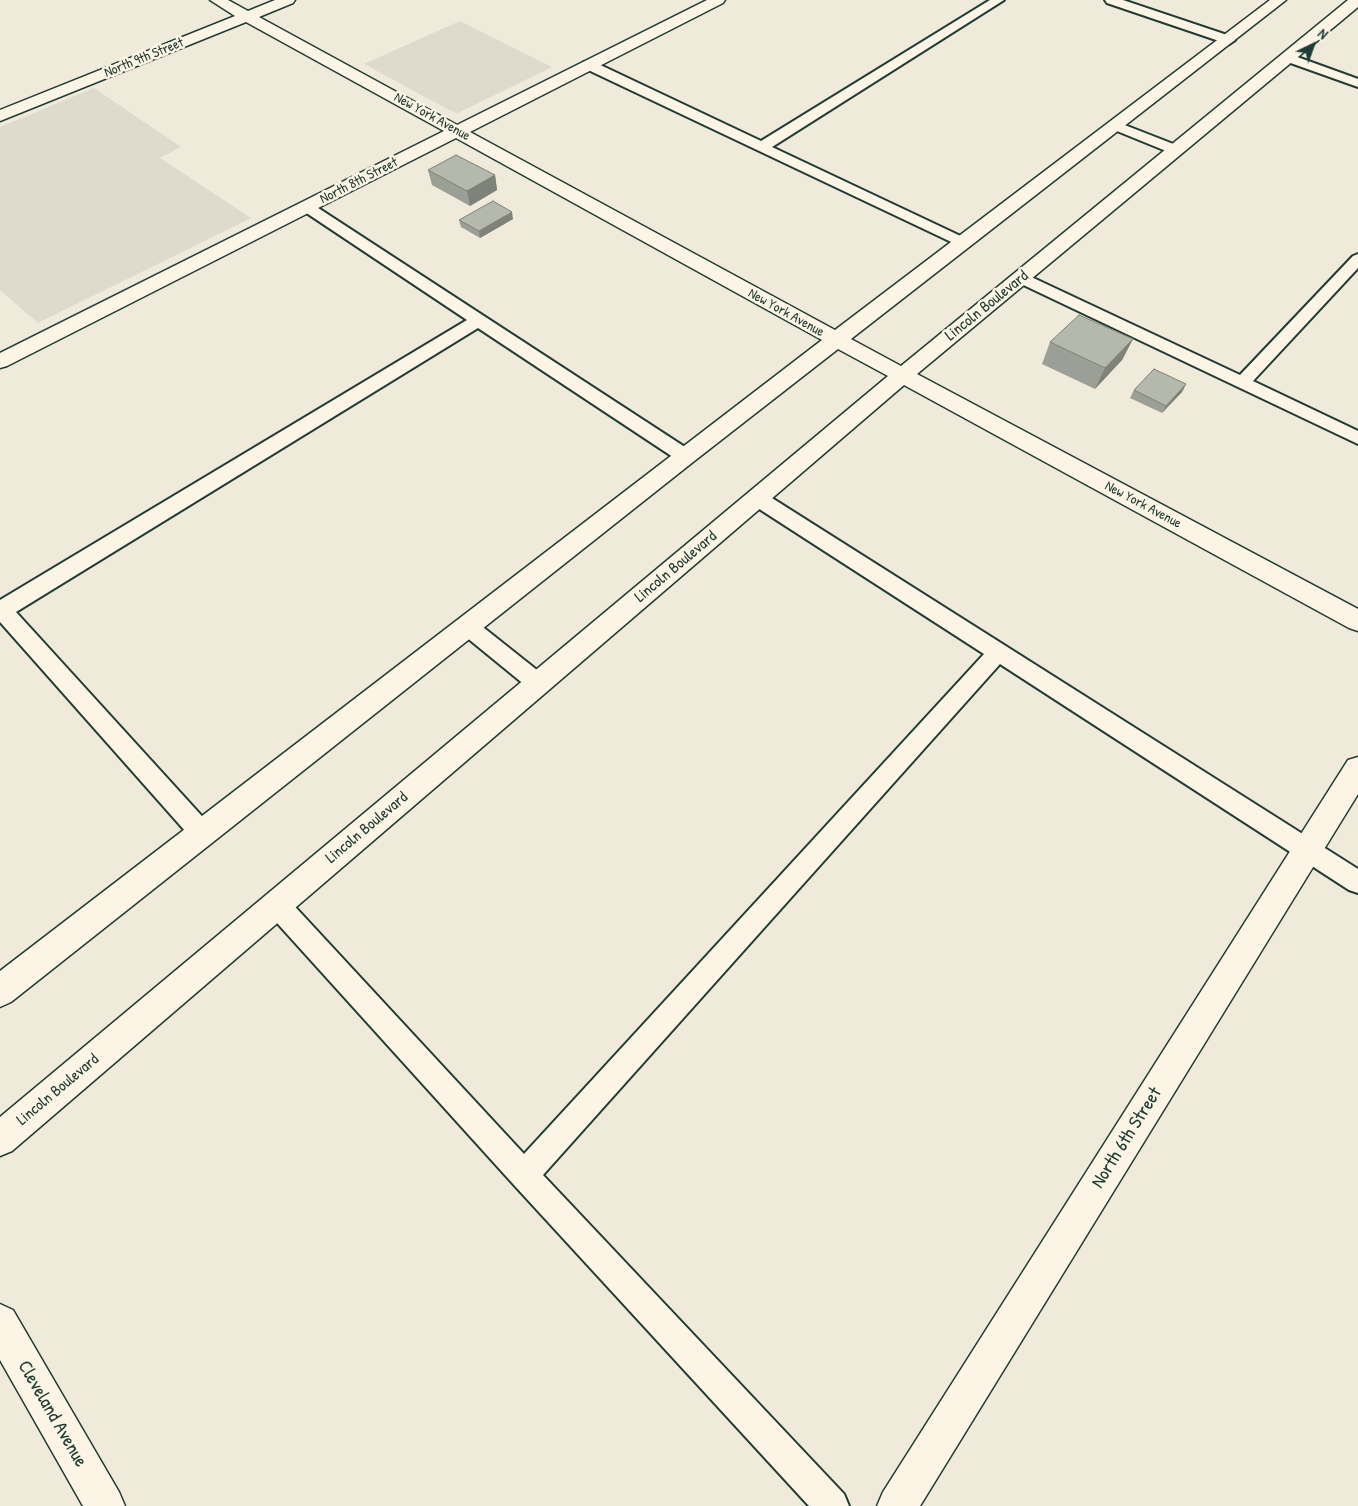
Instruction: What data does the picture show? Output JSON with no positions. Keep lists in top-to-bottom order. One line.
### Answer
{"streets":{"street":["North 9th Street","New York Avenue","North 8th Street","Lincoln Boulevard","North 6th Street","Cleveland Avenue"]},"crossings":[["North 9th Street","New York Avenue"],["New York Avenue","North 8th Street"],["New York Avenue","Lincoln Boulevard"]],"north":"top right"}
